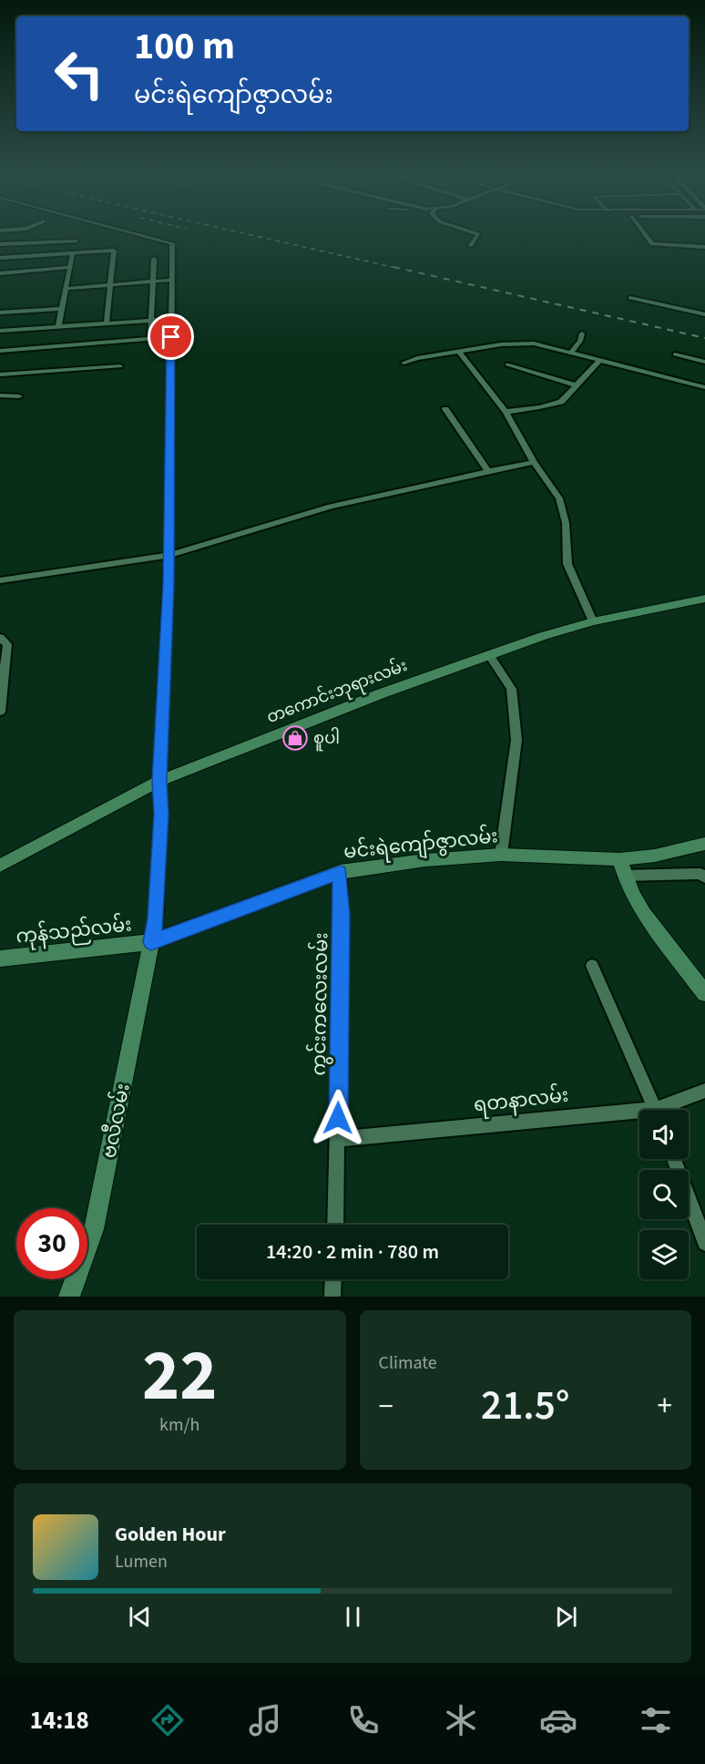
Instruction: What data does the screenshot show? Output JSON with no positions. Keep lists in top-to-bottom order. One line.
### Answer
{"streets":{"main road":["တကောင်းဘုရားလမ်း","မင်းရဲကျော်ဇွာလမ်း","ကုန်သည်လမ်း","ဗလီလမ်း"],"street":["ကွင်းကလေးလမ်း","ရတနာလမ်း"]},"crossings":[["မင်းရဲကျော်ဇွာလမ်း","ကုန်သည်လမ်း"],["မင်းရဲကျော်ဇွာလမ်း","ကွင်းကလေးလမ်း"],["မင်းရဲကျော်ဇွာလမ်း","ဗလီလမ်း"],["ကုန်သည်လမ်း","ဗလီလမ်း"],["ကွင်းကလေးလမ်း","ရတနာလမ်း"]],"places":{"shop":["စူပါ"]},"page":{"turn":["100 m","မင်းရဲကျော်ဇွာလမ်း"],"limit":"30","trip":"14:20 · 2 min · 780 m","tile":[["22","km/h"],"Climate"],"heat":["−","21.5°","+"],"song":["Golden Hour","Lumen"],"tabs":"14:18"}}
